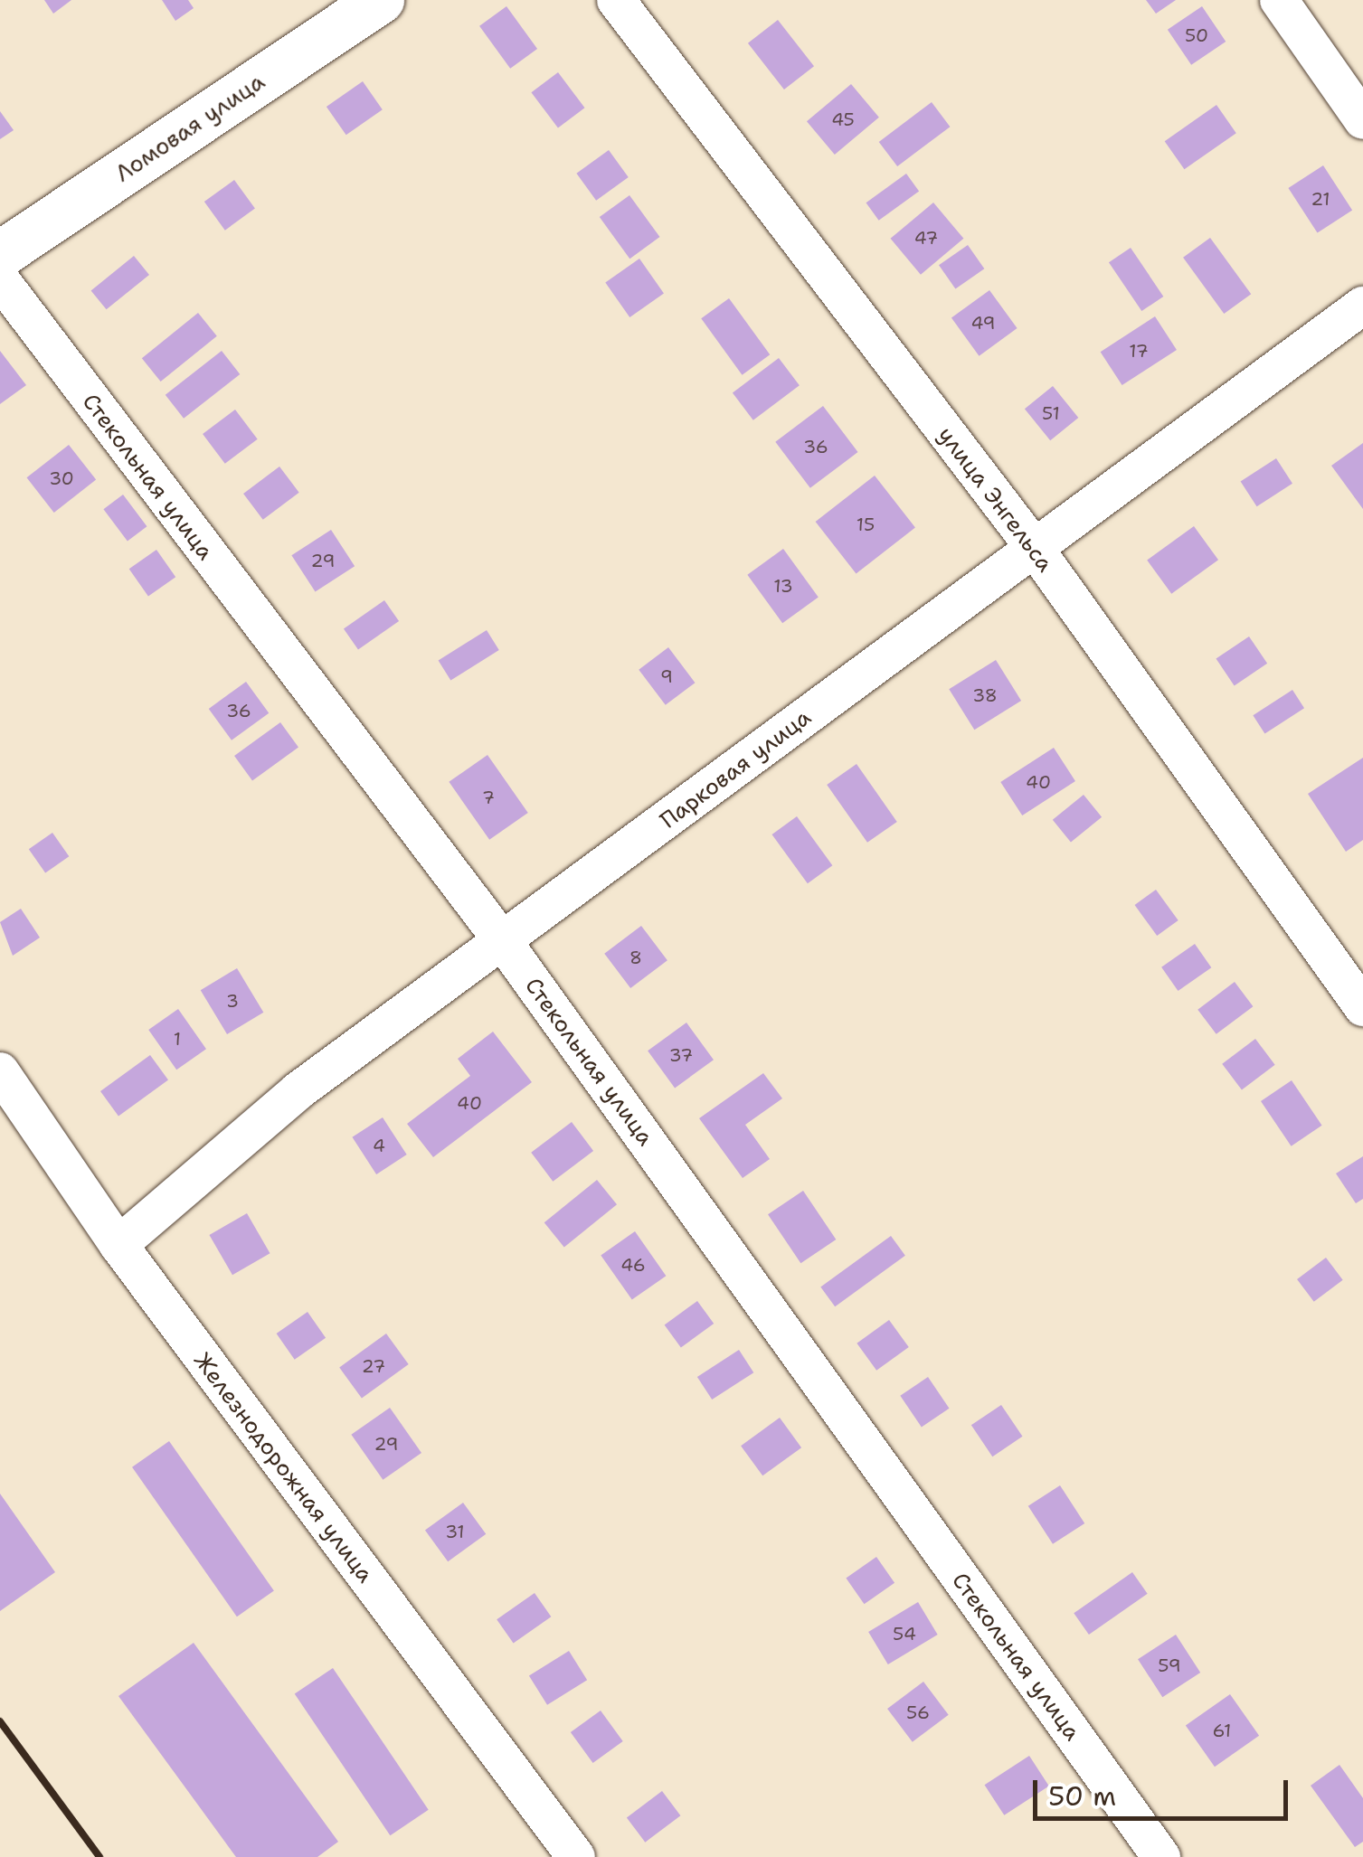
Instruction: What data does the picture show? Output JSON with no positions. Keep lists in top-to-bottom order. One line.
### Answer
{"streets":{"main road":["Ломовая улица"],"street":["Стекольная улица","улица Энгельса","Парковая улица","Железнодорожная улица"]},"crossings":[["Стекольная улица","Парковая улица"],["улица Энгельса","Парковая улица"],["Парковая улица","Железнодорожная улица"]],"house_numbers":["50","45","21","47","49","17","51","36","30","15","29","13","9","38","36","40","7","8","3","1","37","40","4","46","27","29","31","54","59","56","61"],"scale_bar":"50 m"}
